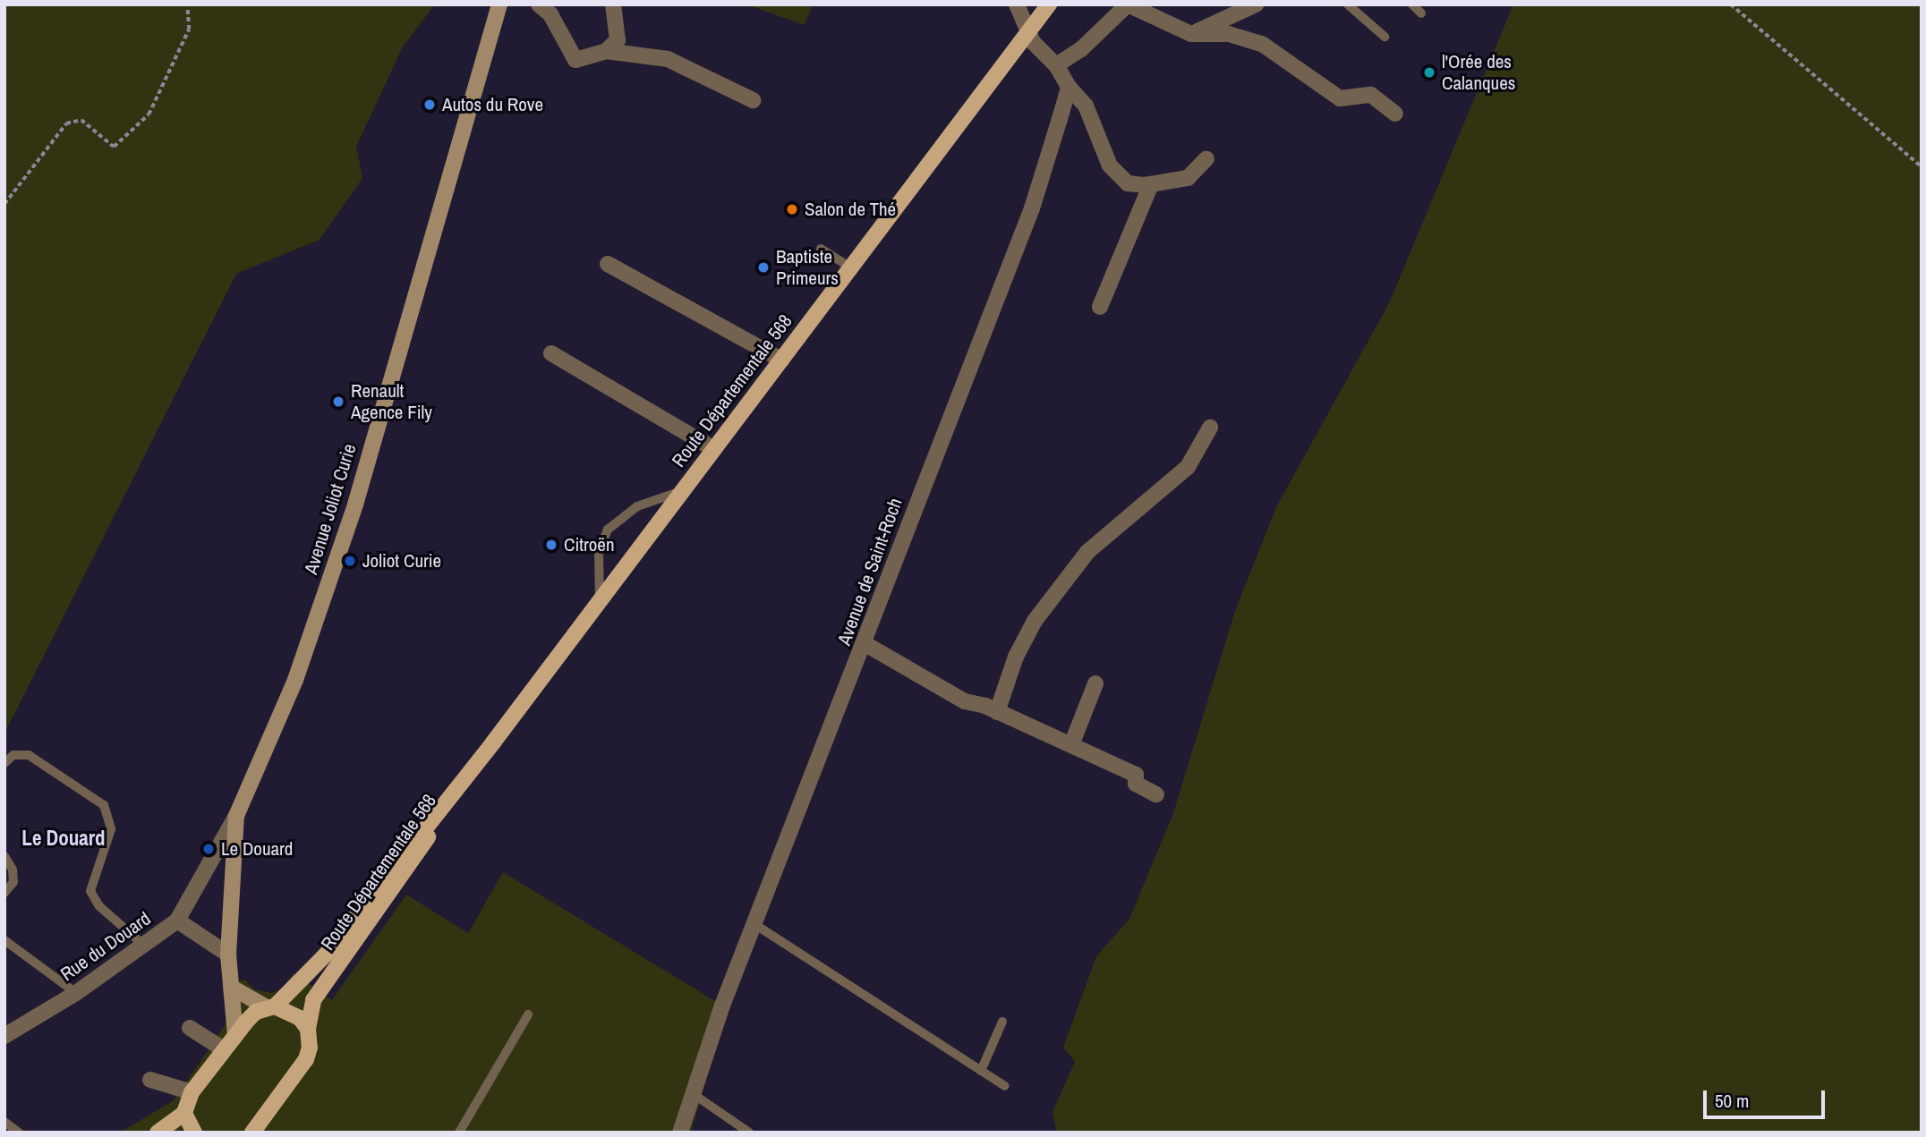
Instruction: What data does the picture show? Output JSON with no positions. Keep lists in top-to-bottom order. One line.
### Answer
{"streets":{"main road":["Route Départementale 568"],"street":["Avenue Joliot Curie","Avenue de Saint-Roch","Rue du Douard"]},"crossings":[["Route Départementale 568","Avenue Joliot Curie"],["Avenue Joliot Curie","Rue du Douard"]],"districts":["Le Douard"],"places":["l'Orée des Calanques","Autos du Rove","Salon de Thé","Baptiste Primeurs","Renault Agence Fily","Citroën","Joliot Curie","Le Douard"],"scale_bar":"50 m"}
